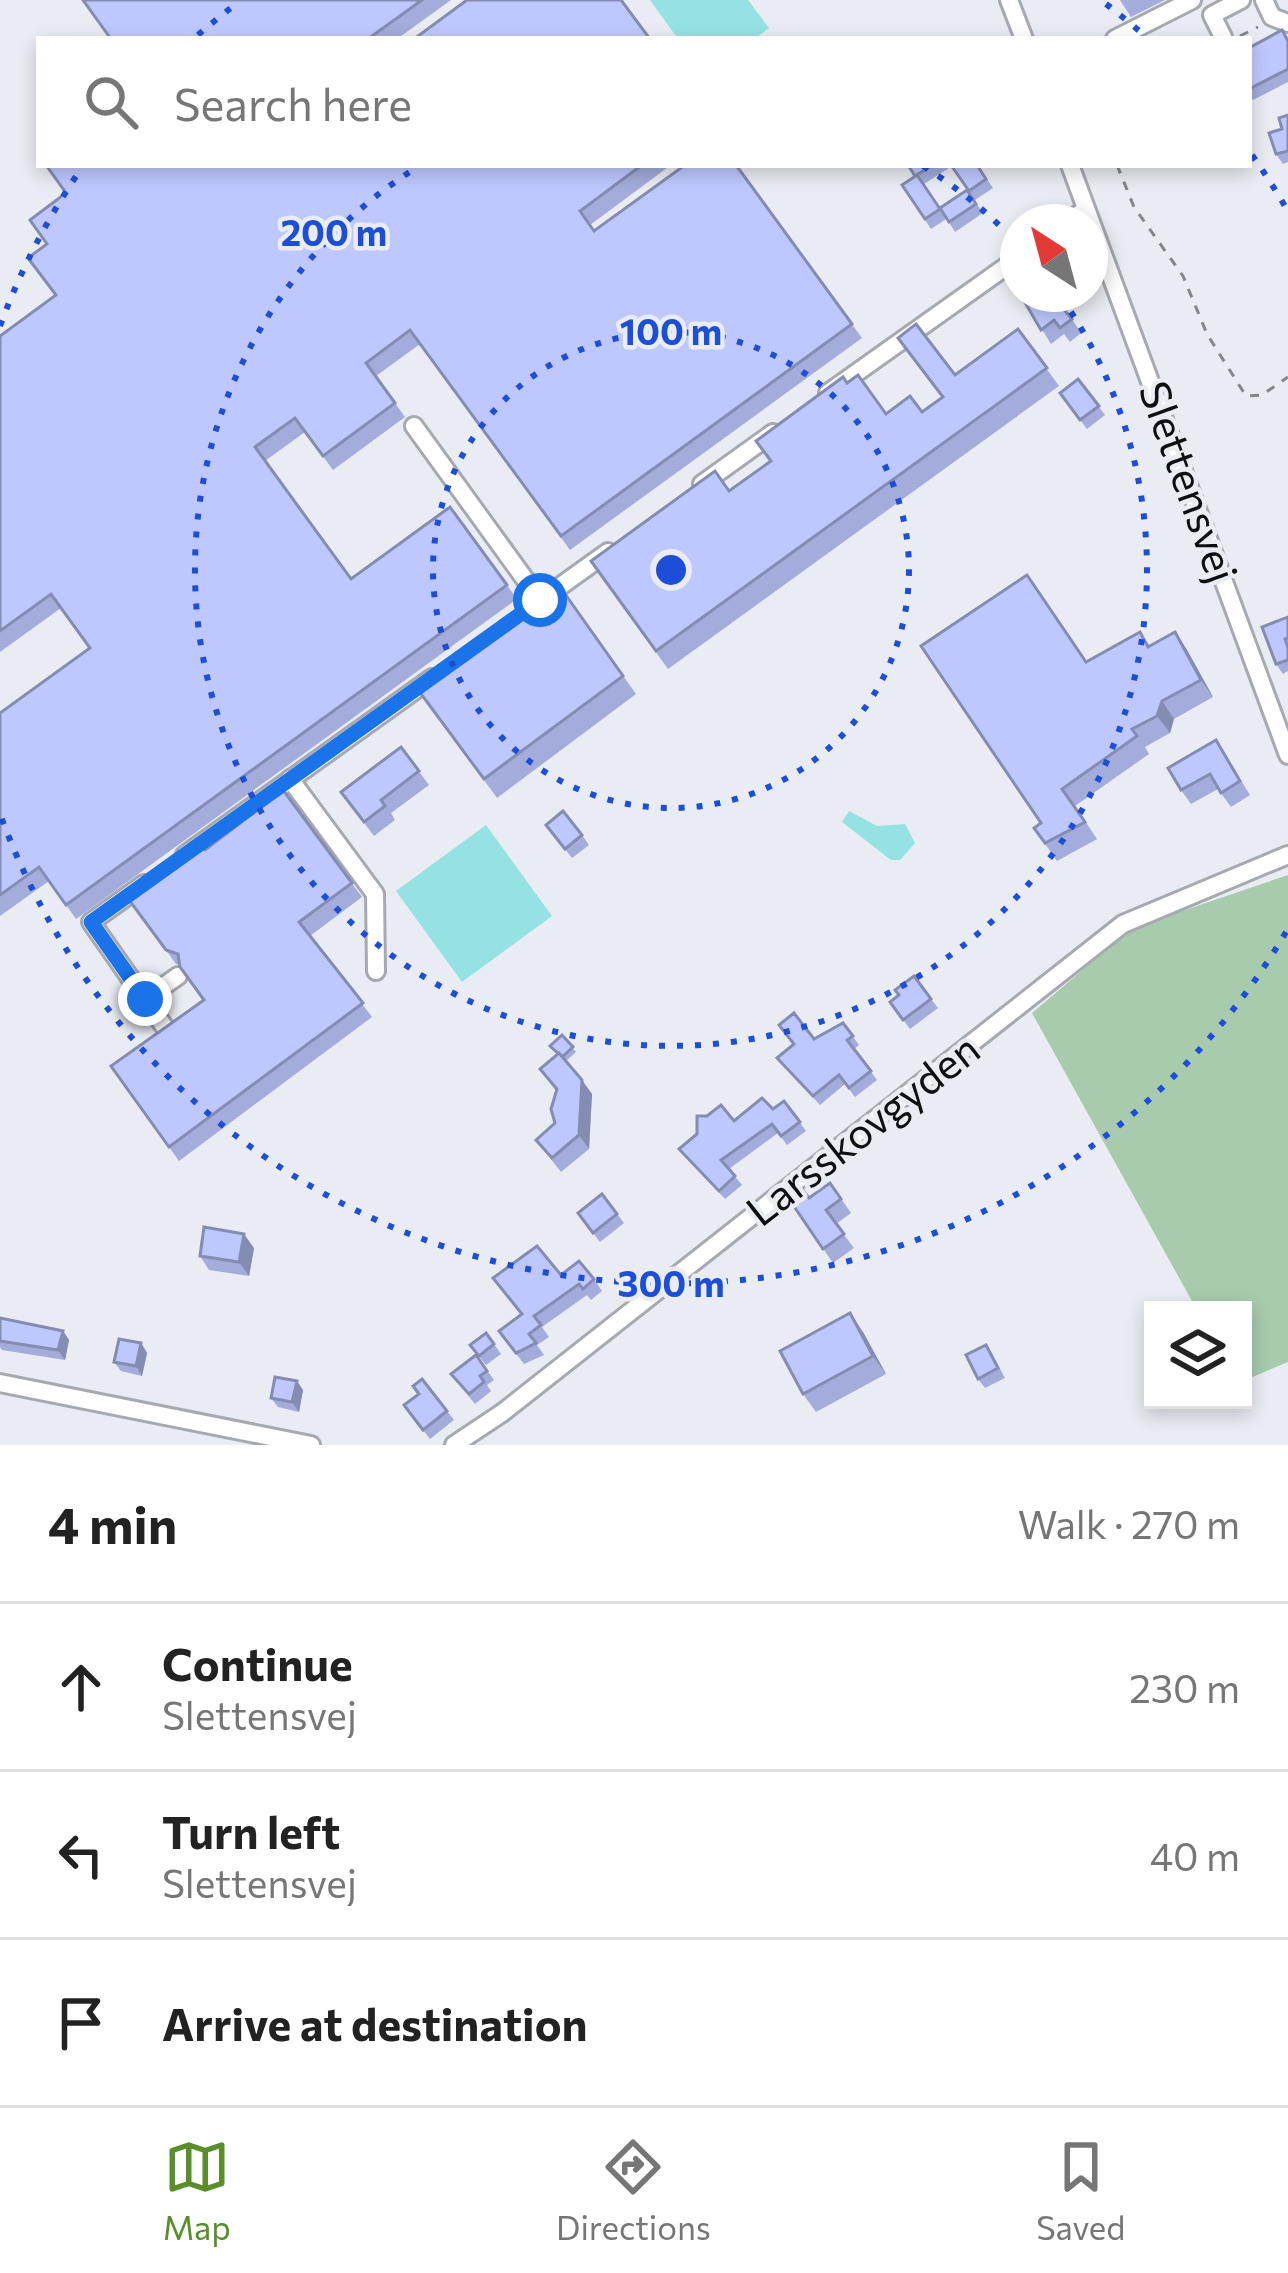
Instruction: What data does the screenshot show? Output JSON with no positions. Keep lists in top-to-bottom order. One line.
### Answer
{"streets":{"street":["Slettensvej","Larsskovgyden"]},"north":"top left","page":{"search":"Search here","heading":["4 min","Walk · 270 m"],"list":[["Continue","Slettensvej","230 m"],["Turn left","Slettensvej","40 m"],"Arrive at destination"],"nav":["Map","Directions","Saved"]},"rings":["200 m","100 m","300 m"]}
